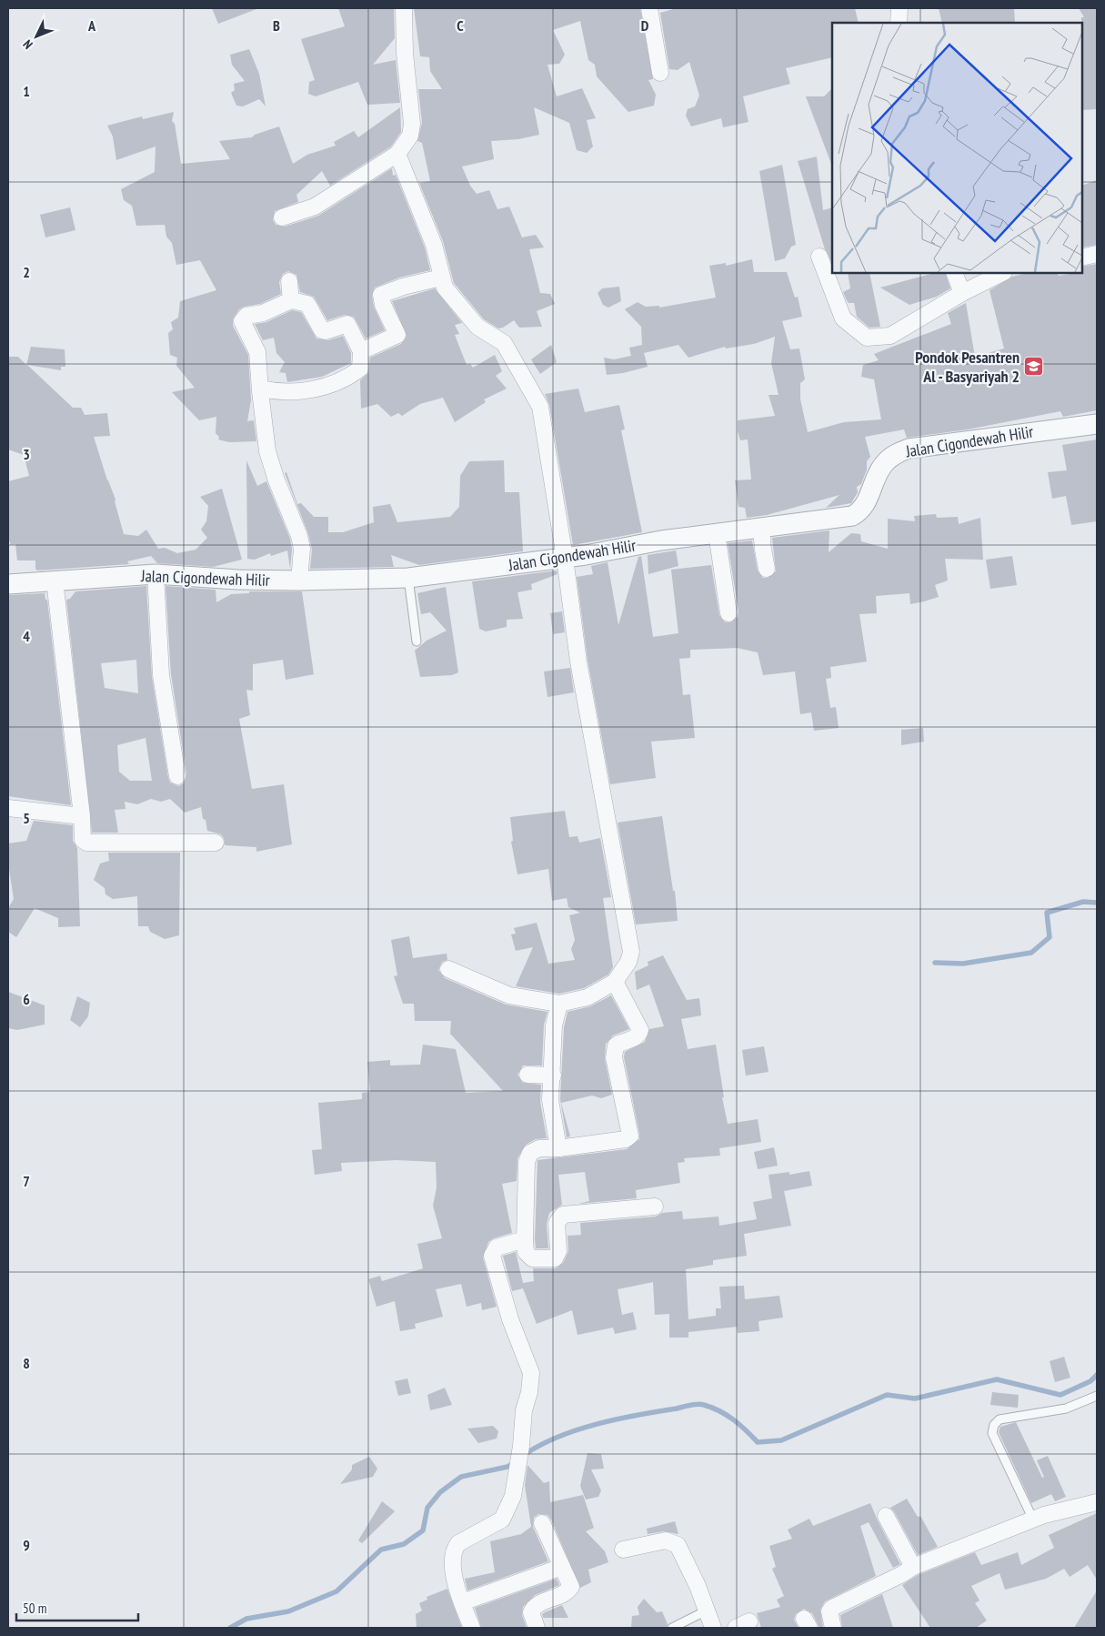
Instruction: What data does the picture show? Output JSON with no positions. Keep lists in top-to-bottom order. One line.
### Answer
{"streets":{"street":["Jalan Cigondewah Hilir"]},"places":{"school or university":["Pondok Pesantren Al - Basyariyah 2"]},"scale_bar":"50 m","north":"bottom left","grid":{"columns":["A","B","C","D"],"rows":["1","2","3","4","5","6","7","8","9"]}}
